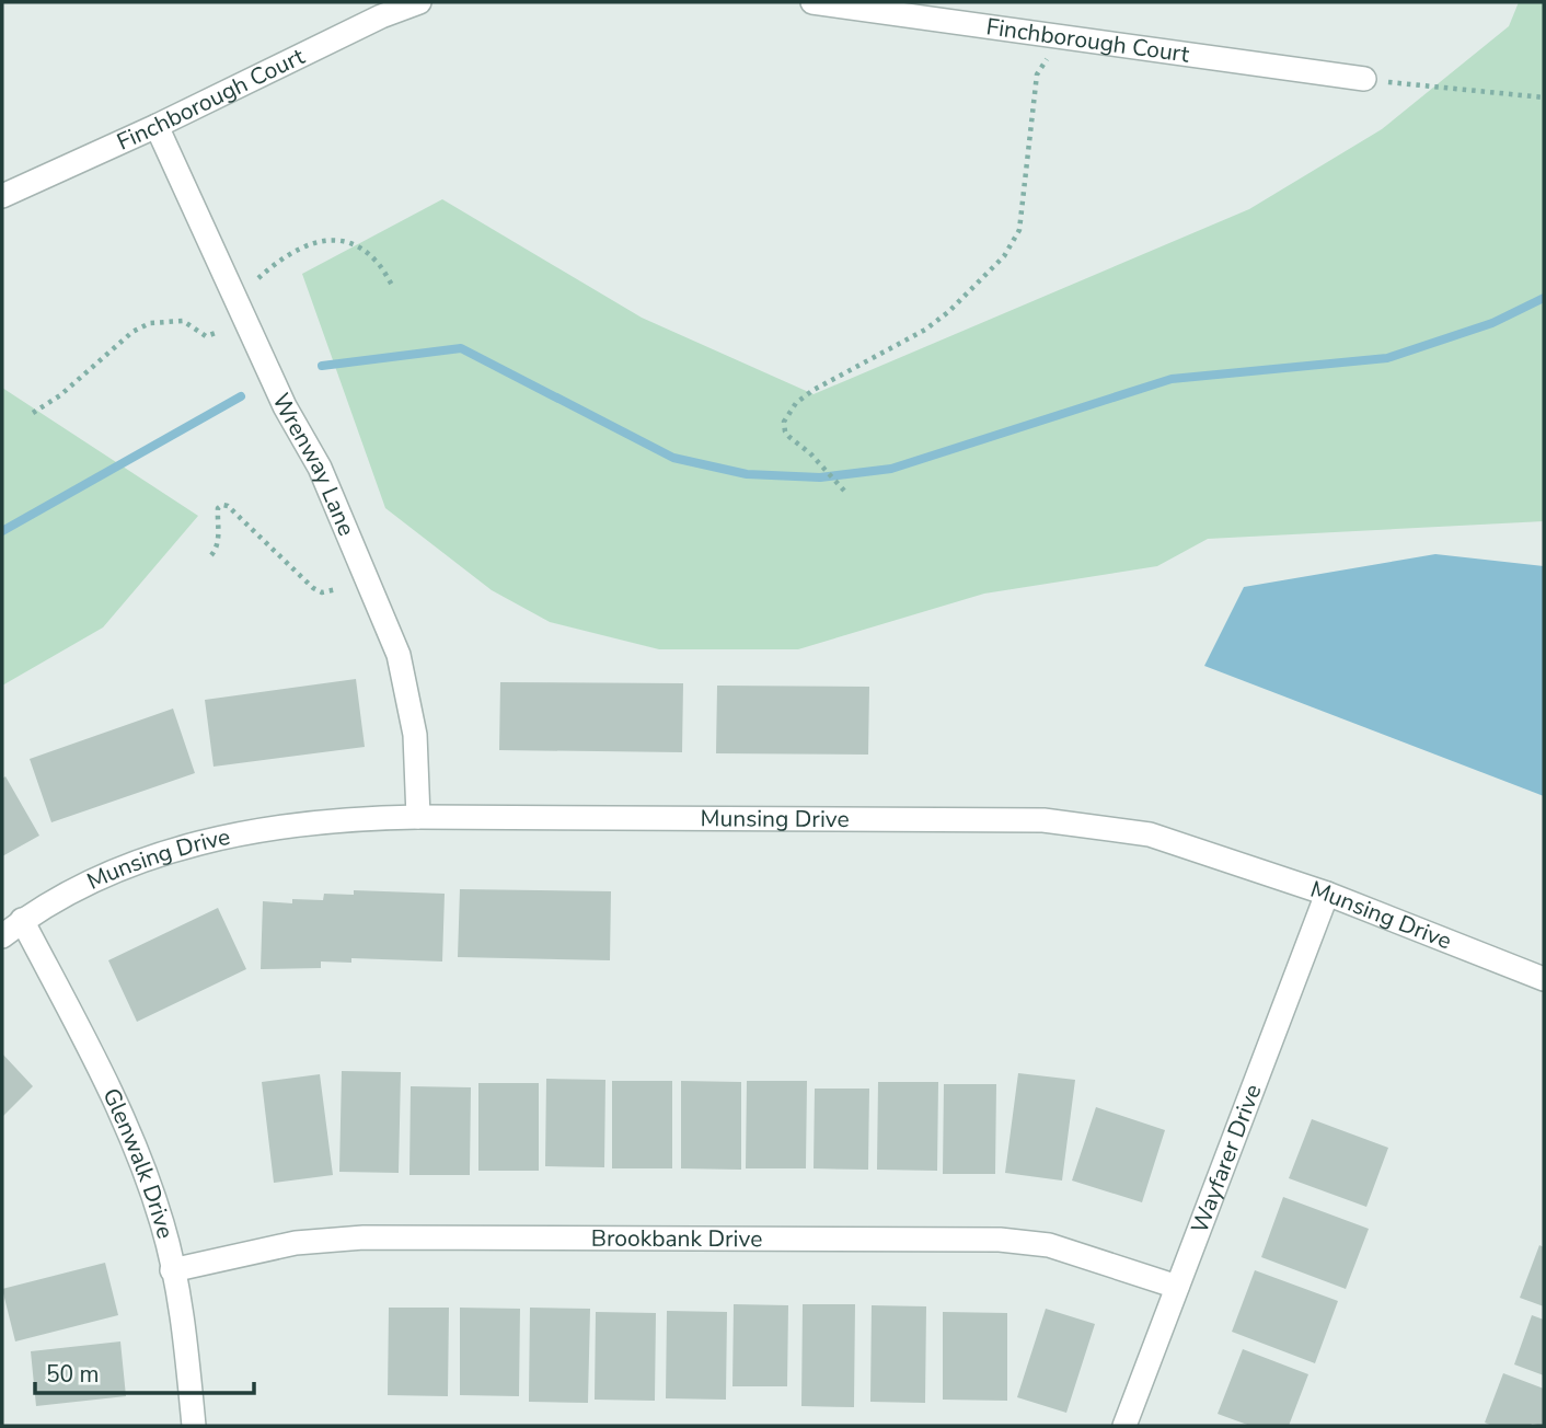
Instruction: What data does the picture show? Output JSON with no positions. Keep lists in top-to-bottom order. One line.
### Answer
{"streets":{"street":["Finchborough Court","Wrenway Lane","Munsing Drive","Wayfarer Drive","Glenwalk Drive","Brookbank Drive"]},"crossings":[["Finchborough Court","Wrenway Lane"],["Wrenway Lane","Munsing Drive"],["Munsing Drive","Wayfarer Drive"],["Munsing Drive","Glenwalk Drive"],["Wayfarer Drive","Brookbank Drive"],["Glenwalk Drive","Brookbank Drive"]],"scale_bar":"50 m"}
